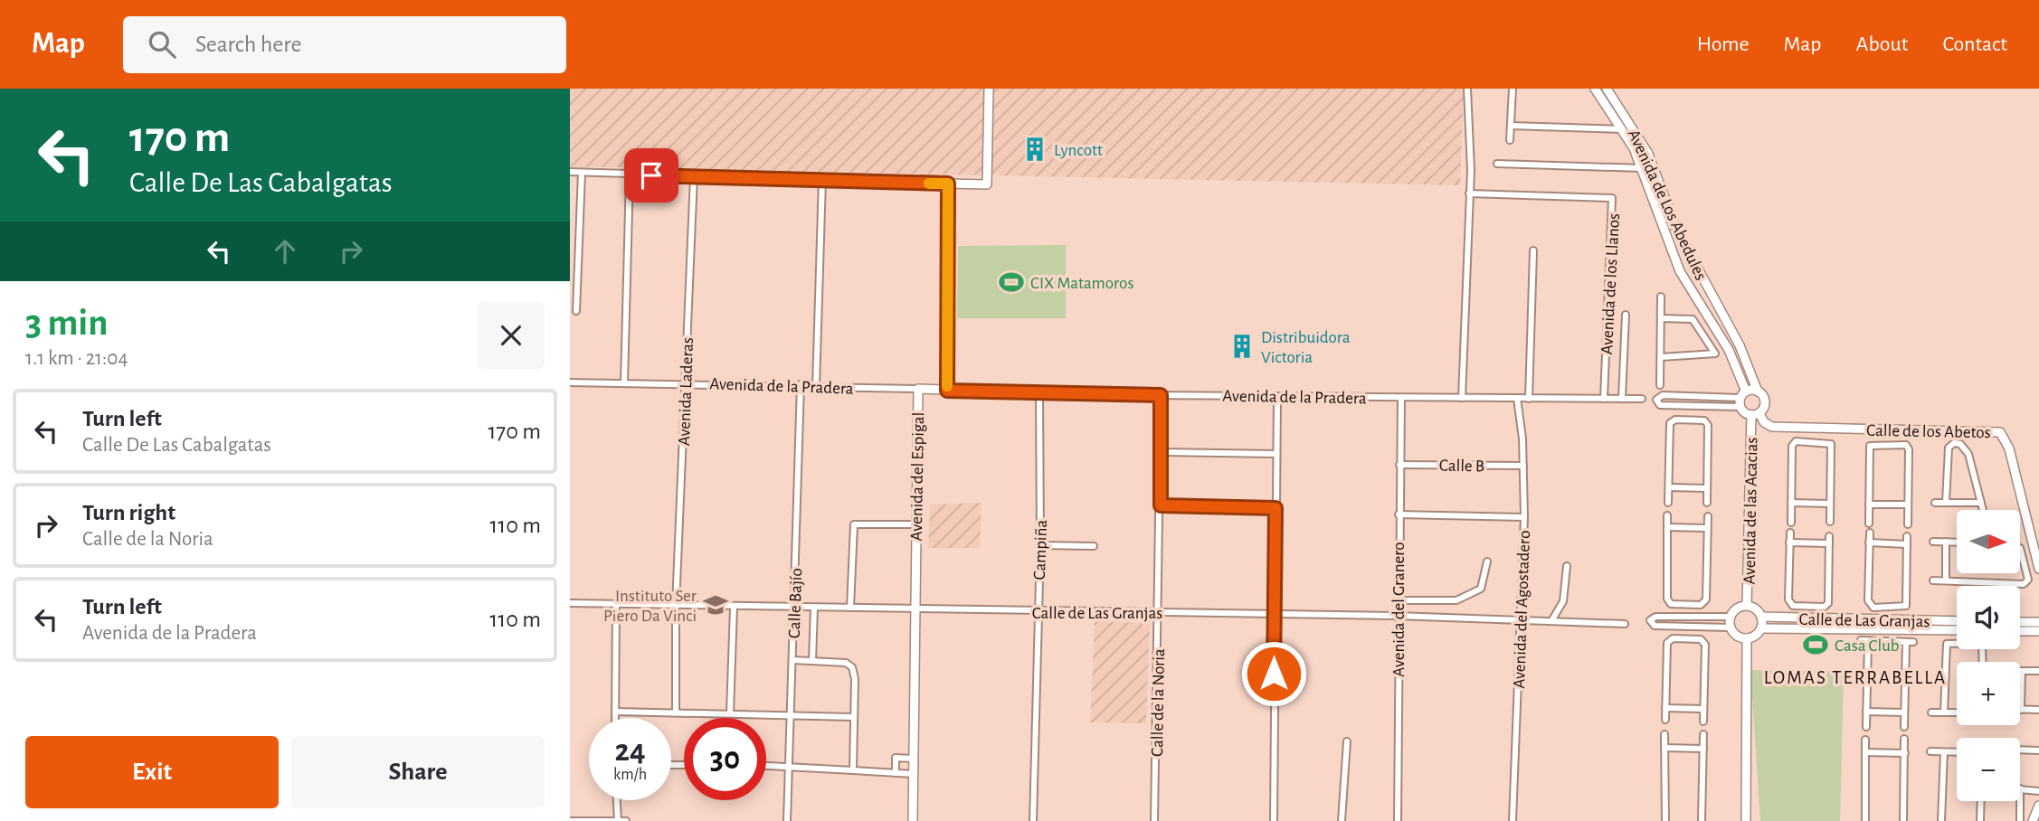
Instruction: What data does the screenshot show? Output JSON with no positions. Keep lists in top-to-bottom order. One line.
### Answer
{"streets":{"street":["Avenida de Los Abedules","Avenida de los Llanos","Avenida de la Pradera","Avenida Laderas","Calle de los Abetos","Calle B","Avenida del Espigal","Avenida de las Acacias","Campiña","Calle Bajío","Avenida del Granero","Avenida del Agostadero","Calle de Las Granjas","Calle de la Noria"]},"crossings":[["Avenida de Los Abedules","Calle de los Abetos"],["Avenida de Los Abedules","Avenida de las Acacias"],["Avenida de los Llanos","Avenida de la Pradera"],["Avenida de la Pradera","Avenida Laderas"],["Avenida de la Pradera","Avenida del Espigal"],["Avenida de la Pradera","Campiña"],["Avenida de la Pradera","Calle Bajío"],["Avenida de la Pradera","Avenida del Granero"],["Avenida de la Pradera","Avenida del Agostadero"],["Avenida de la Pradera","Calle de la Noria"],["Avenida Laderas","Calle de Las Granjas"],["Calle de los Abetos","Avenida de las Acacias"],["Calle B","Avenida del Granero"],["Calle B","Avenida del Agostadero"],["Avenida del Espigal","Calle de Las Granjas"],["Avenida de las Acacias","Calle de Las Granjas"],["Campiña","Calle de Las Granjas"],["Calle Bajío","Calle de Las Granjas"],["Avenida del Granero","Calle de Las Granjas"],["Avenida del Agostadero","Calle de Las Granjas"],["Calle de Las Granjas","Calle de la Noria"]],"districts":["LOMAS TERRABELLA"],"places":{"building":["Lyncott","Distribuidora Victoria"],"sports":["CIX Matamoros","Casa Club"],"school or university":["Instituto Ser Piero Da Vinci"]},"north":"right","page":{"header":"Map","search":"Search here","nav":["Home","Map","About","Contact"],"turn":["170 m","Calle De Las Cabalgatas"],"heading":["3 min","1.1 km · 21:04"],"list":[{"name":"Turn left","note":"Calle De Las Cabalgatas","value":"170 m"},{"name":"Turn right","note":"Calle de la Noria","value":"110 m"},{"name":"Turn left","note":"Avenida de la Pradera","value":"110 m"}],"map_buttons":["+","−"],"speed":"24 km/h","limit":"30","buttons":["Exit","Share"]}}
